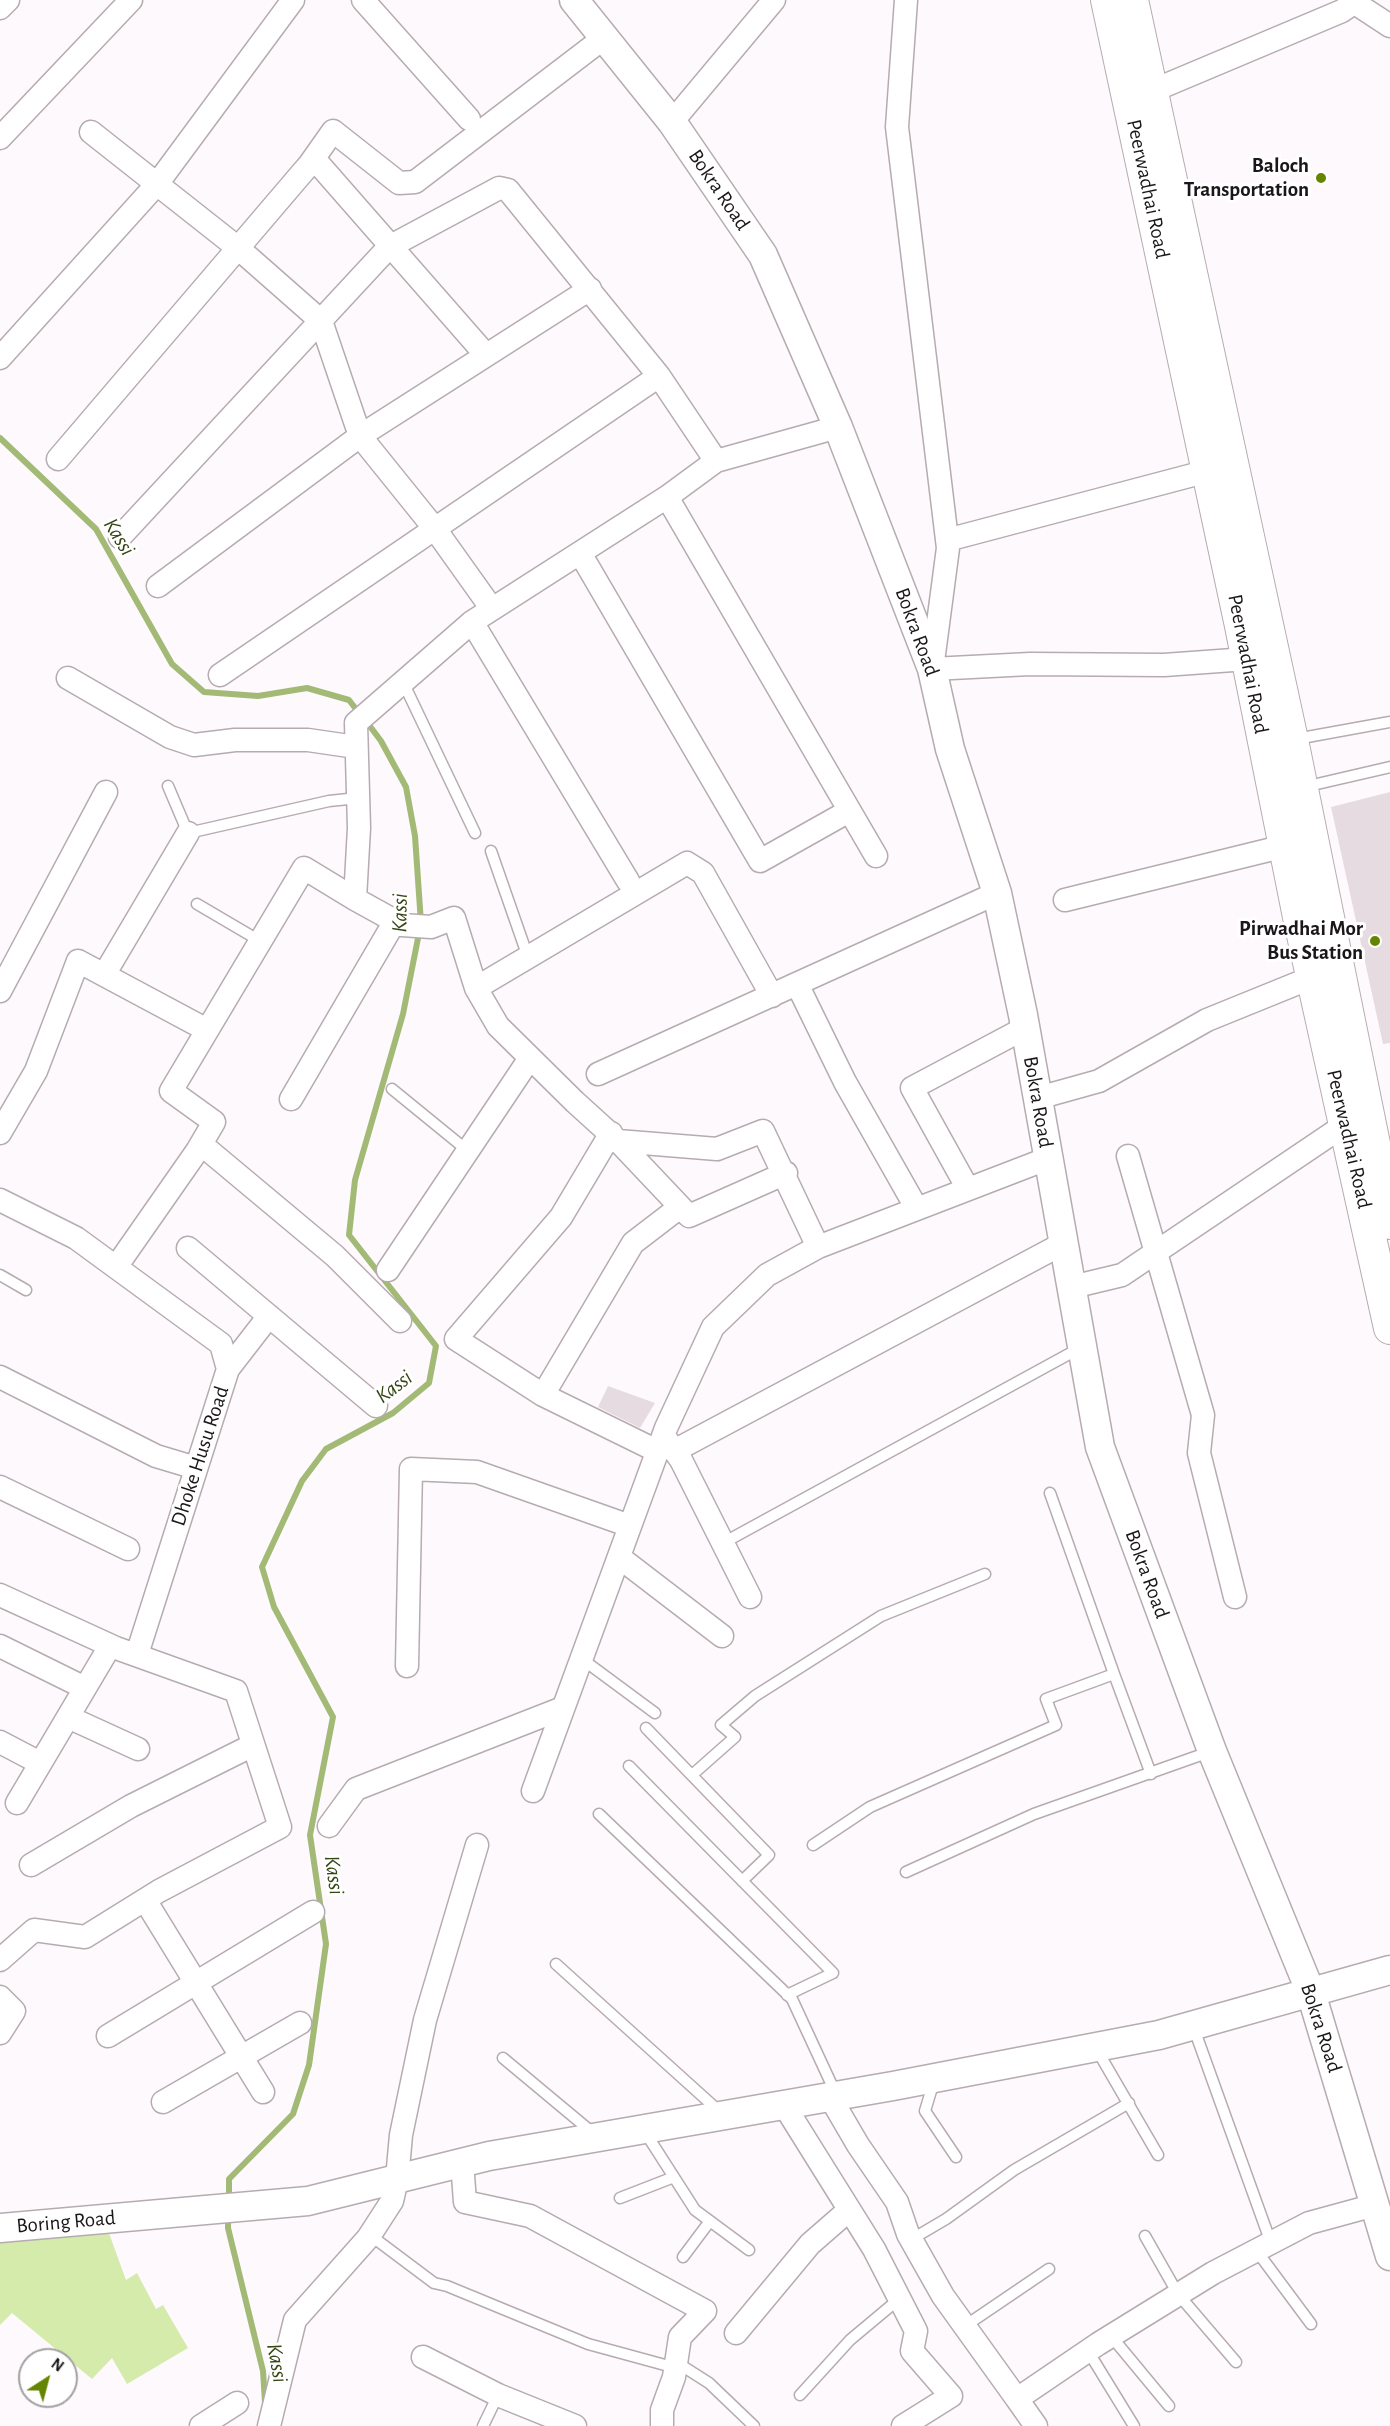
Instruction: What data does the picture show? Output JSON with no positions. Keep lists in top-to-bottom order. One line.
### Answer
{"streets":{"main road":["Peerwadhai Road"],"street":["Bokra Road","Dhoke Husu Road","Boring Road"]},"crossings":[["Bokra Road","Boring Road"]],"water":["Kassi"],"places":["Baloch Transportation","Pirwadhai Mor Bus Station"],"north":"top right"}
